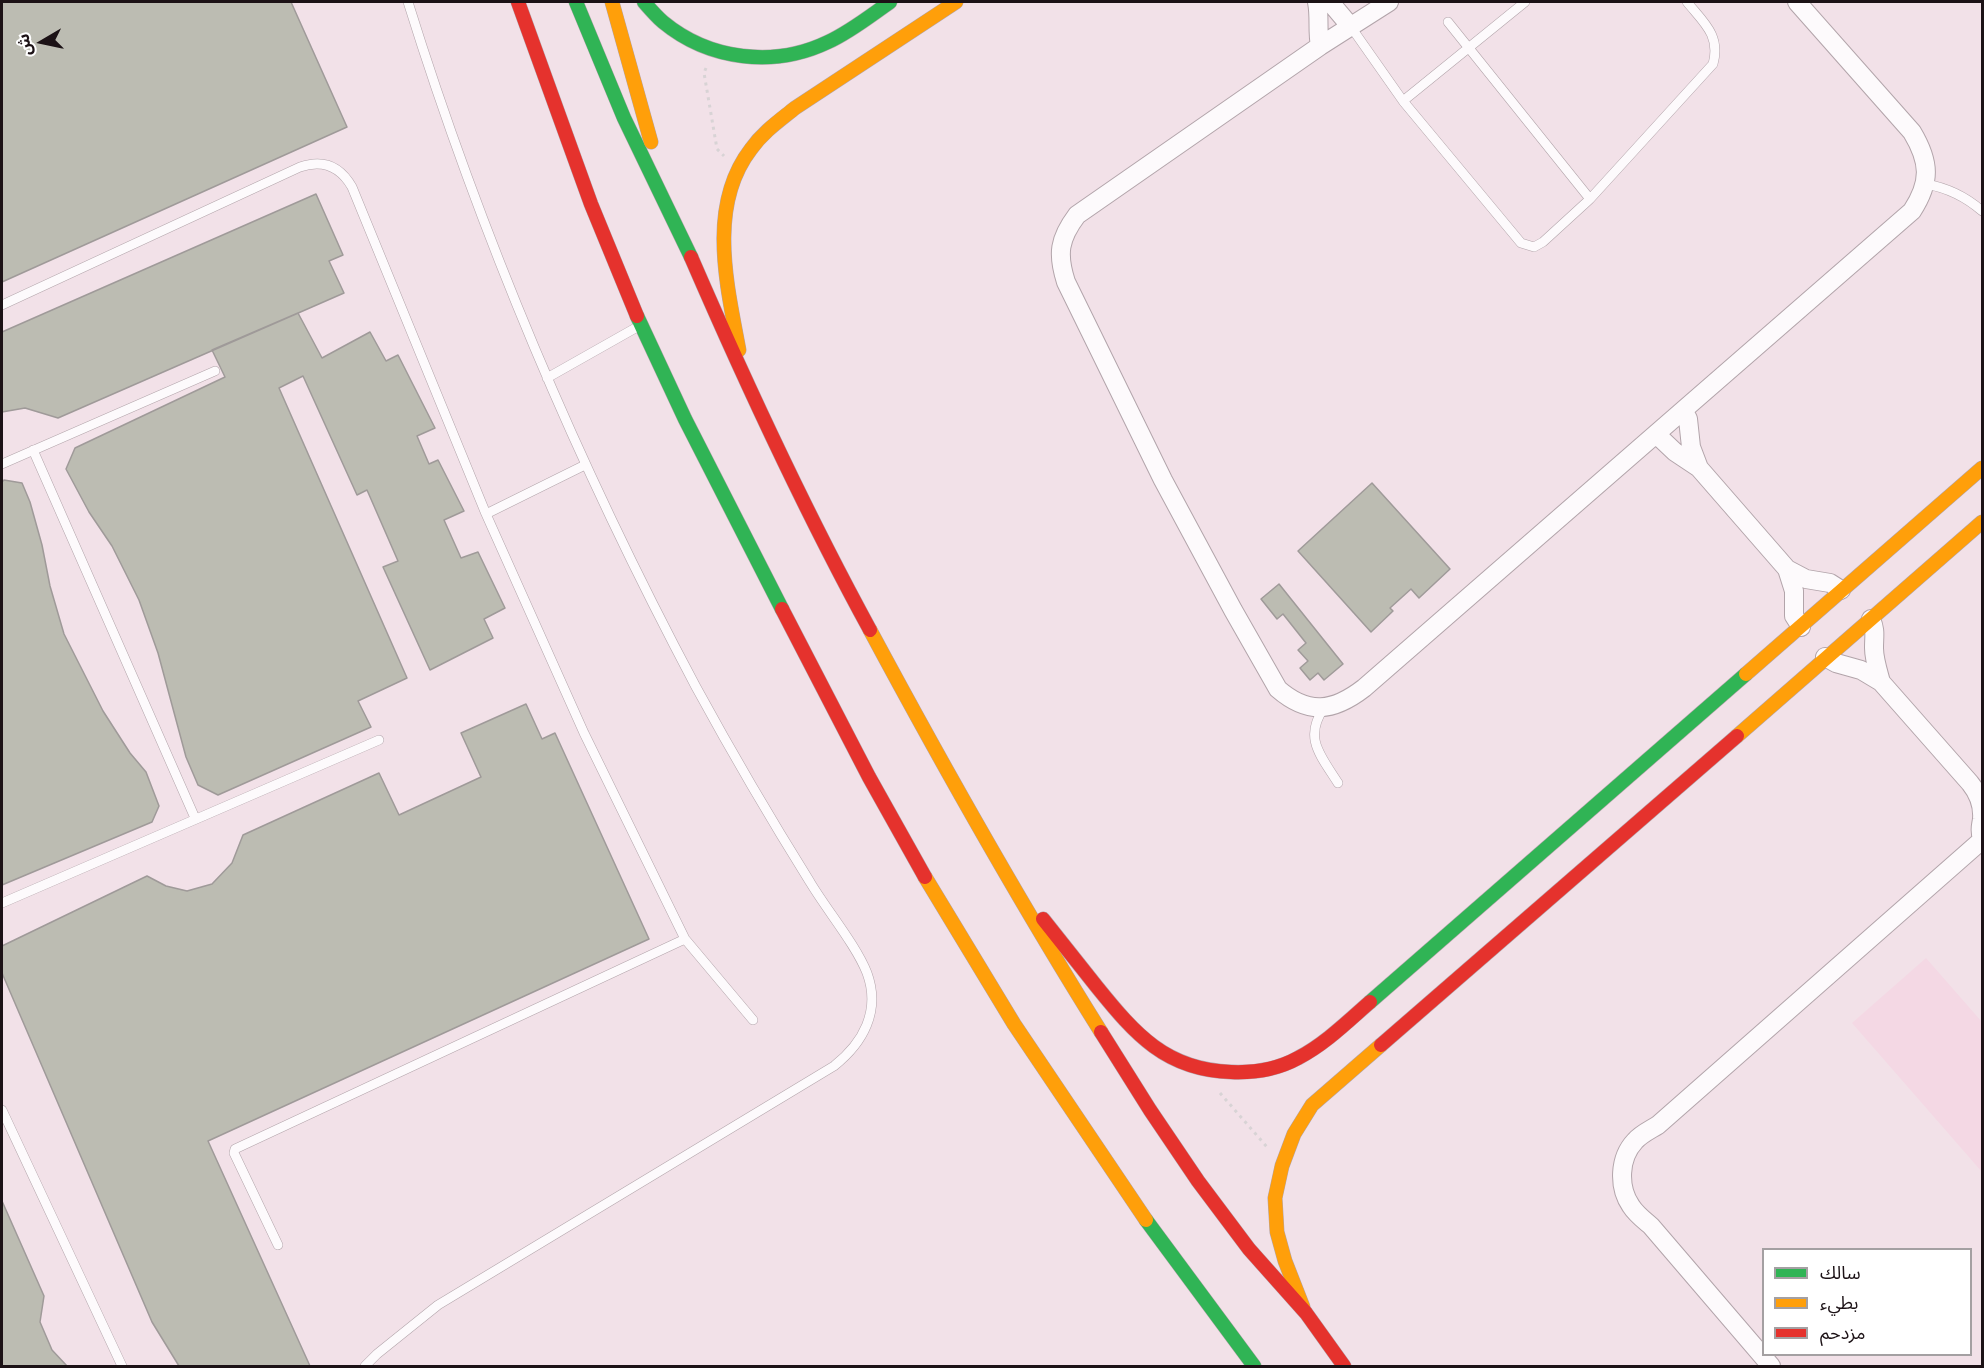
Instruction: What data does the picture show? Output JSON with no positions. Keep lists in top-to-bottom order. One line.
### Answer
{"legend":["سالك","بطيء","مزدحم"],"north":"left"}
